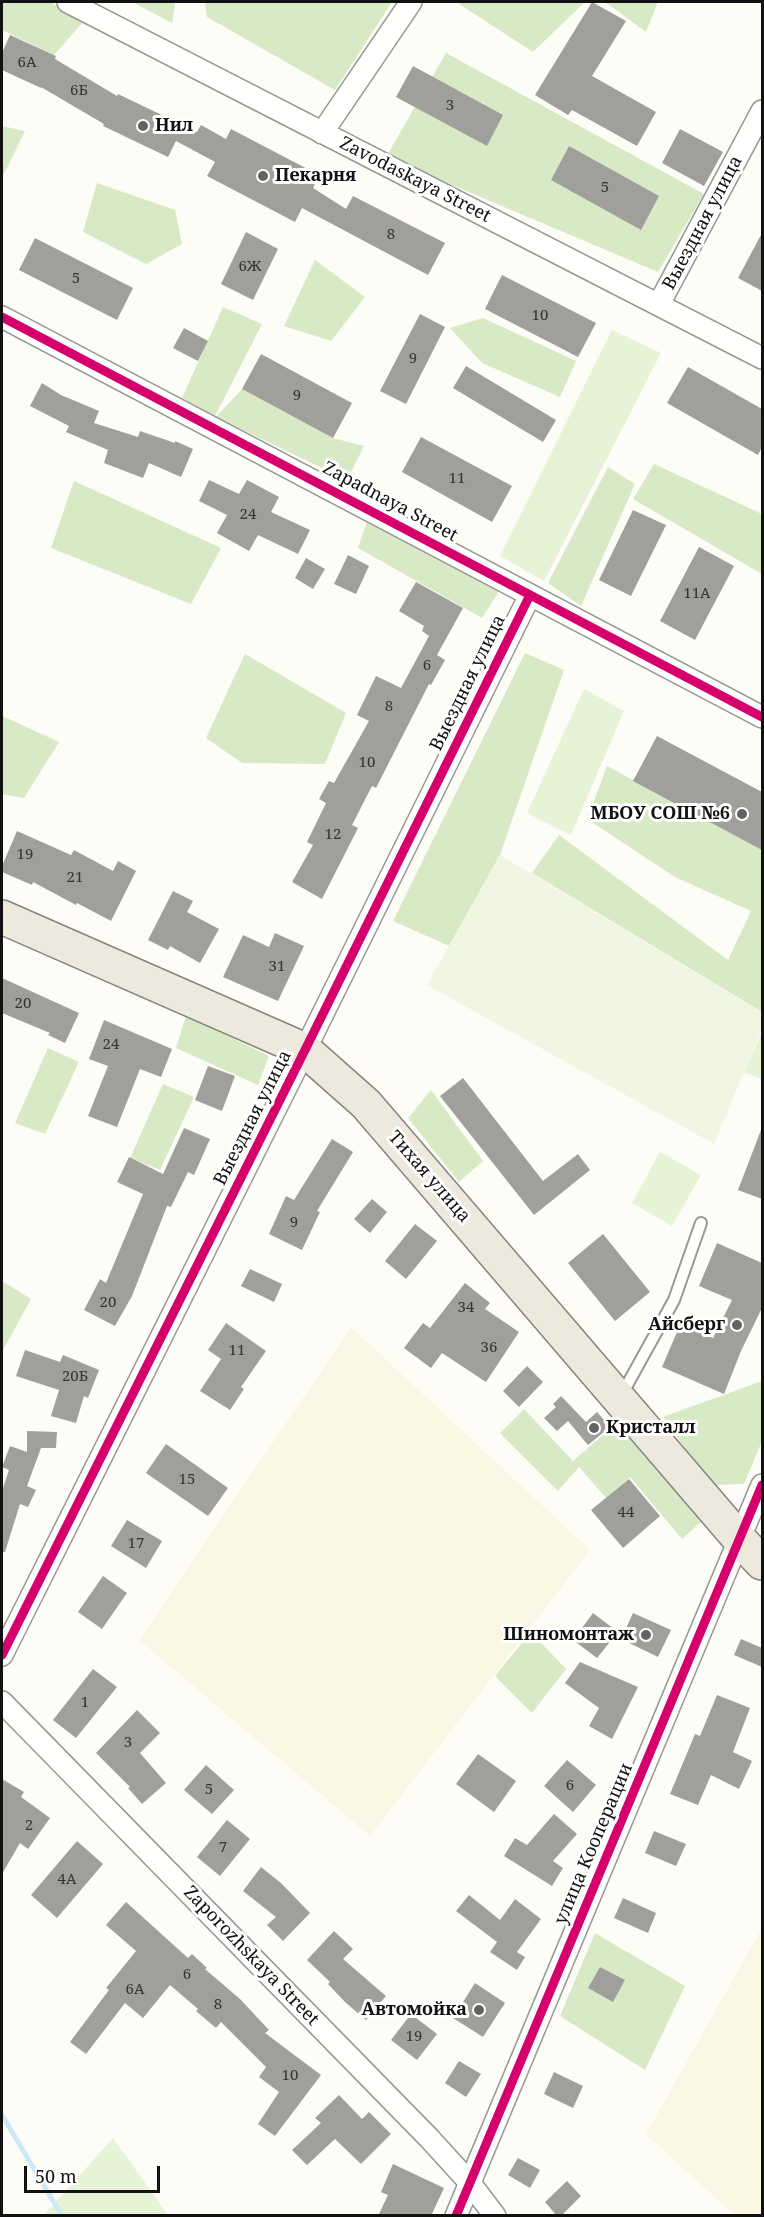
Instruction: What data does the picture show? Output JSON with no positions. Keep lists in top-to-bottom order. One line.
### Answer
{"streets":{"main road":["Тихая улица"],"street":["Zavodaskaya Street","Выездная улица","Zapadnaya Street","улица Кооперации","Zaporozhskaya Street"]},"crossings":[["Zavodaskaya Street","Выездная улица"],["Выездная улица","Zapadnaya Street"],["Выездная улица","Тихая улица"],["Тихая улица","улица Кооперации"],["улица Кооперации","Zaporozhskaya Street"]],"places":["Нил","Пекарня","МБОУ СОШ №6","Айсберг","Кристалл","Шиномонтаж","Автомойка"],"house_numbers":["6А","6Б","3","5","8","6Ж","5","10","9","9","11","24","11А","6","8","10","12","19","21","31","20","24","9","20","34","36","11","20Б","15","44","17","1","3","6","5","2","7","4А","6","6А","8","19","10"],"scale_bar":"50 m"}
